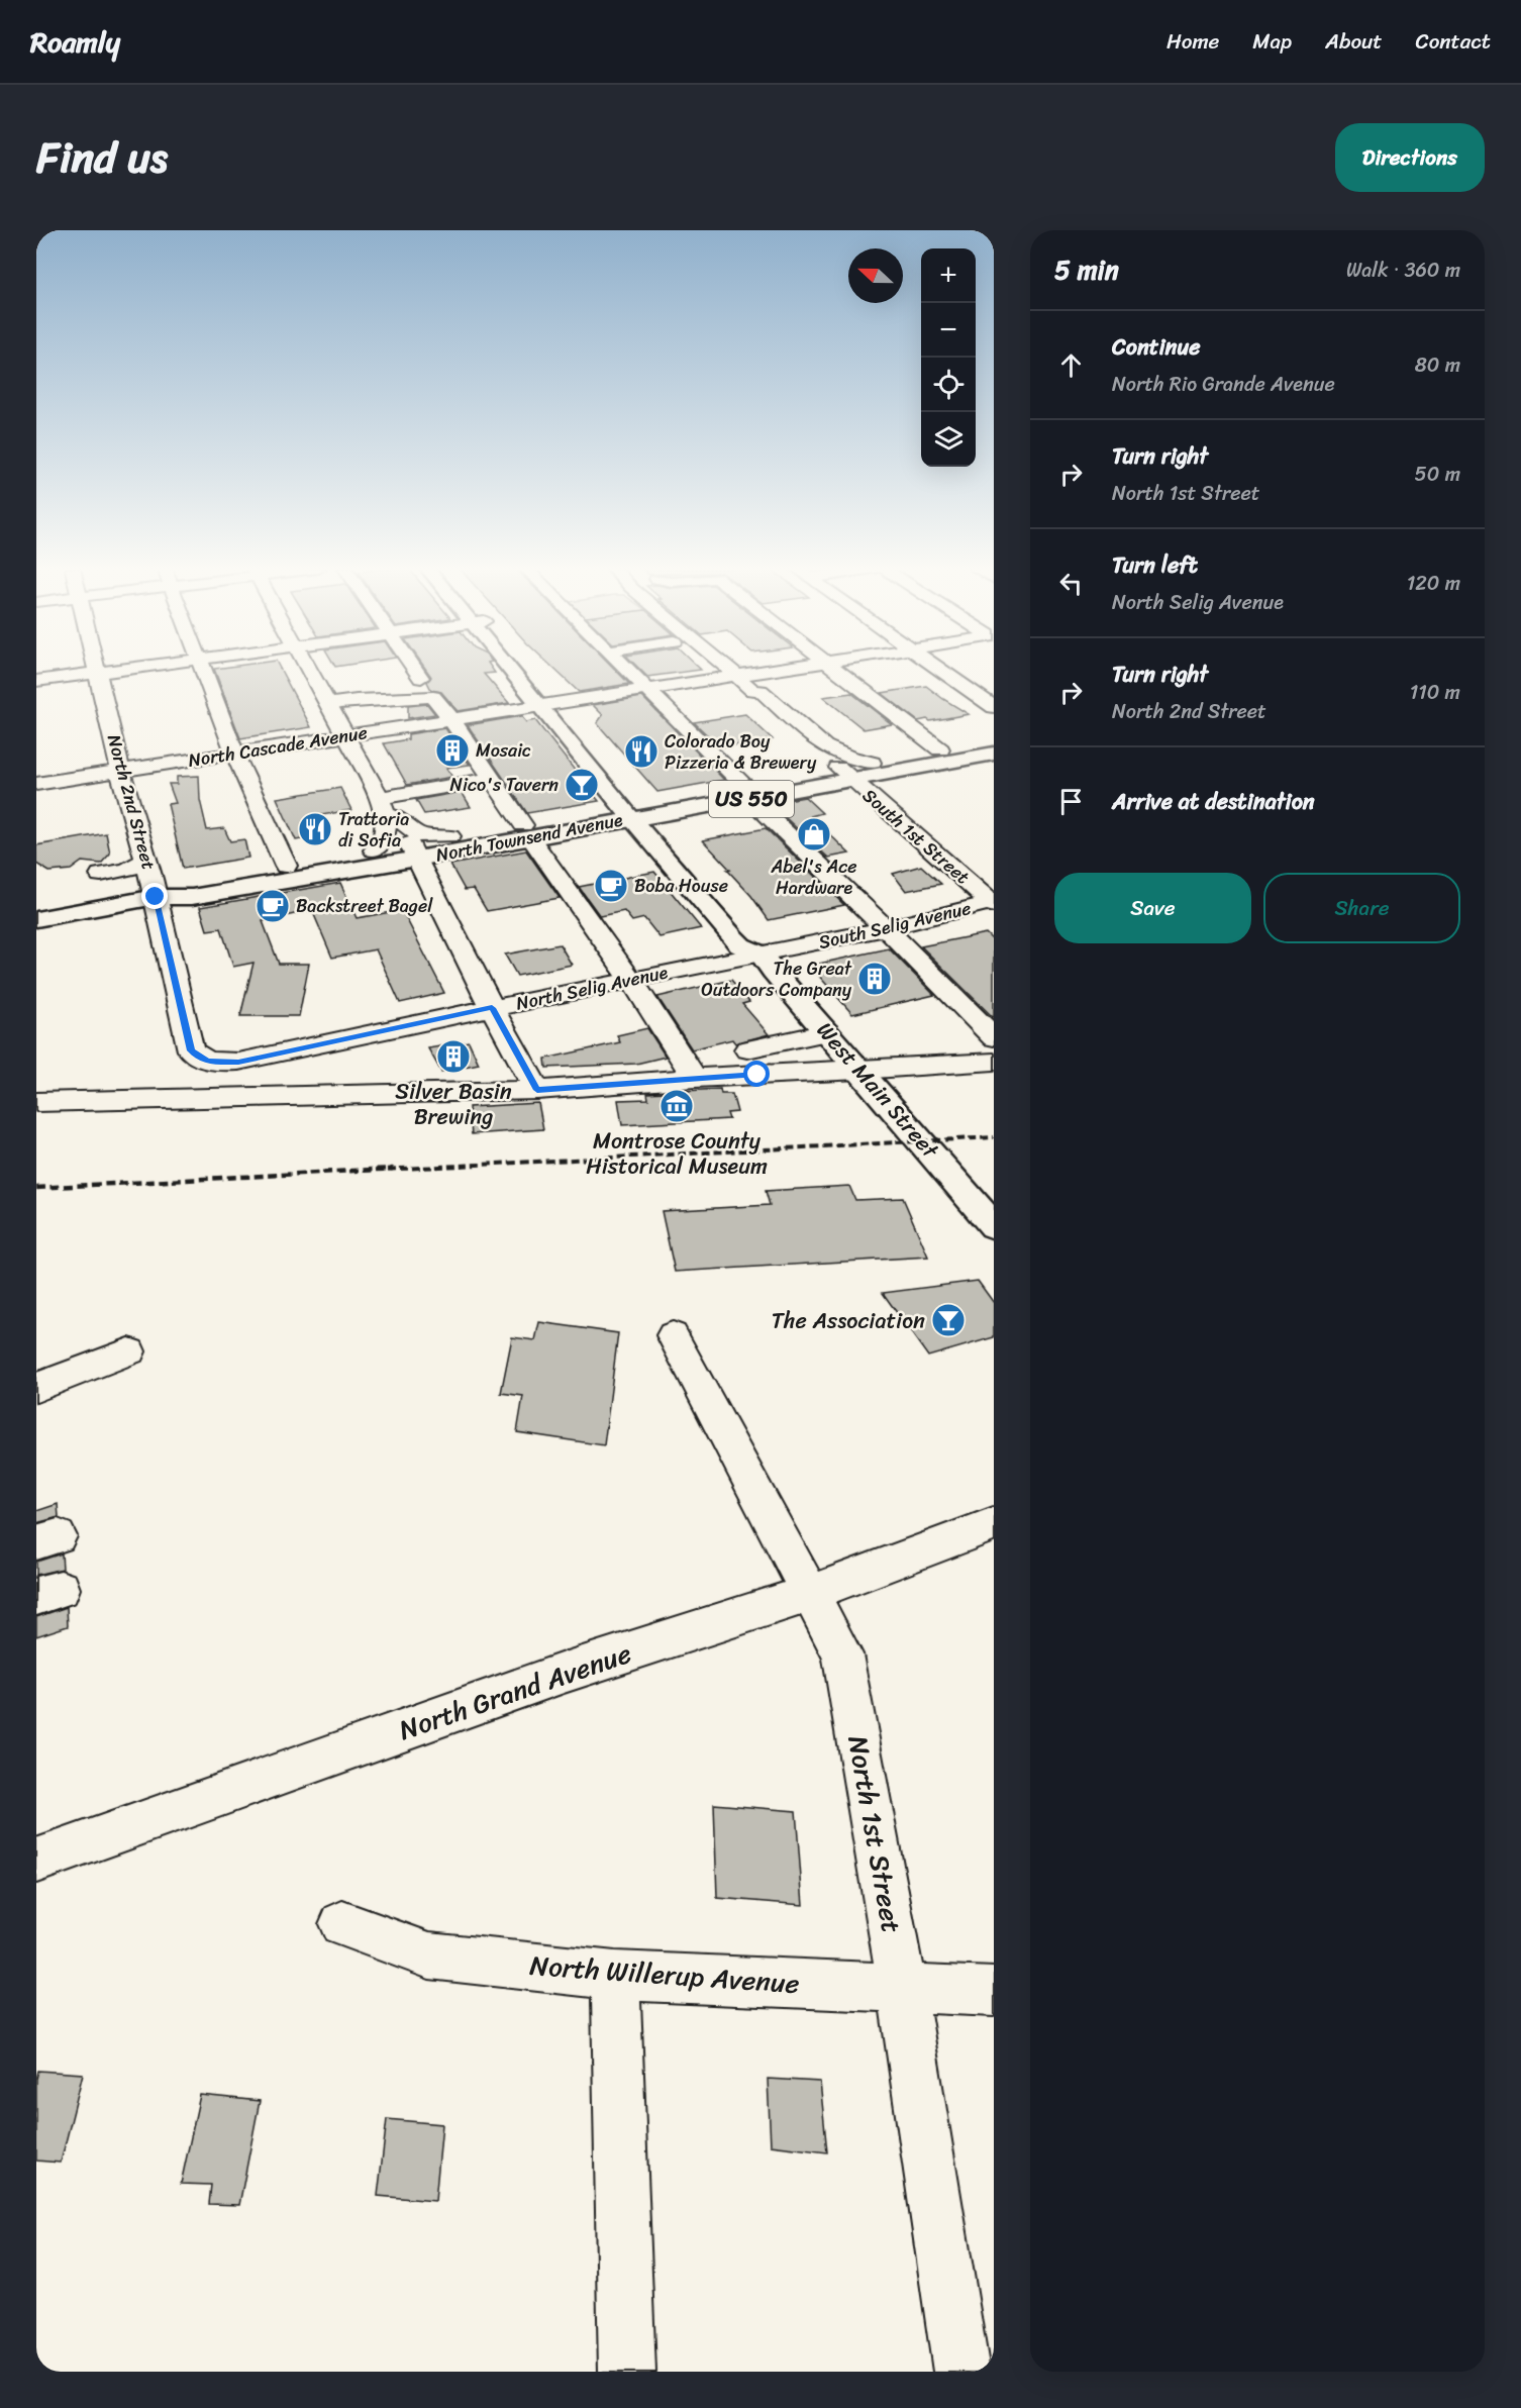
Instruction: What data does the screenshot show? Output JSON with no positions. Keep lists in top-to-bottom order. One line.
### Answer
{"streets":{"main road":["US 550","North Townsend Avenue","West Main Street"],"street":["North Cascade Avenue","North 2nd Street","South 1st Street","South Selig Avenue","North Selig Avenue","North Grand Avenue","North 1st Street","North Willerup Avenue"]},"crossings":[["North Cascade Avenue","North 2nd Street"],["North Cascade Avenue","South 1st Street"],["US 550","South 1st Street"],["US 550","North Townsend Avenue"],["US 550","West Main Street"],["North 2nd Street","North Townsend Avenue"],["North 2nd Street","North Selig Avenue"],["South 1st Street","South Selig Avenue"],["North Townsend Avenue","West Main Street"],["South Selig Avenue","North Selig Avenue"],["South Selig Avenue","West Main Street"],["North Selig Avenue","West Main Street"],["North Grand Avenue","North 1st Street"],["North 1st Street","North Willerup Avenue"]],"places":{"building":["Mosaic","The Great Outdoors Company","Silver Basin Brewing"],"restaurant":["Colorado Boy Pizzeria & Brewery","Trattoria di Sofia"],"bar":["Nico's Tavern","The Association"],"shop":["Abel's Ace Hardware"],"cafe":["Boba House","Backstreet Bagel"],"museum":["Montrose County Historical Museum"]},"north":"left","page":{"header":"Roamly","nav":["Home","Map","About","Contact"],"title":"Find us","buttons":["Directions",["Save","Share"]],"heading":["5 min","Walk · 360 m"],"map_buttons":["+","−"],"list":[["Continue","North Rio Grande Avenue","80 m"],["Turn right","North 1st Street","50 m"],["Turn left","North Selig Avenue","120 m"],["Turn right","North 2nd Street","110 m"],"Arrive at destination"]}}
